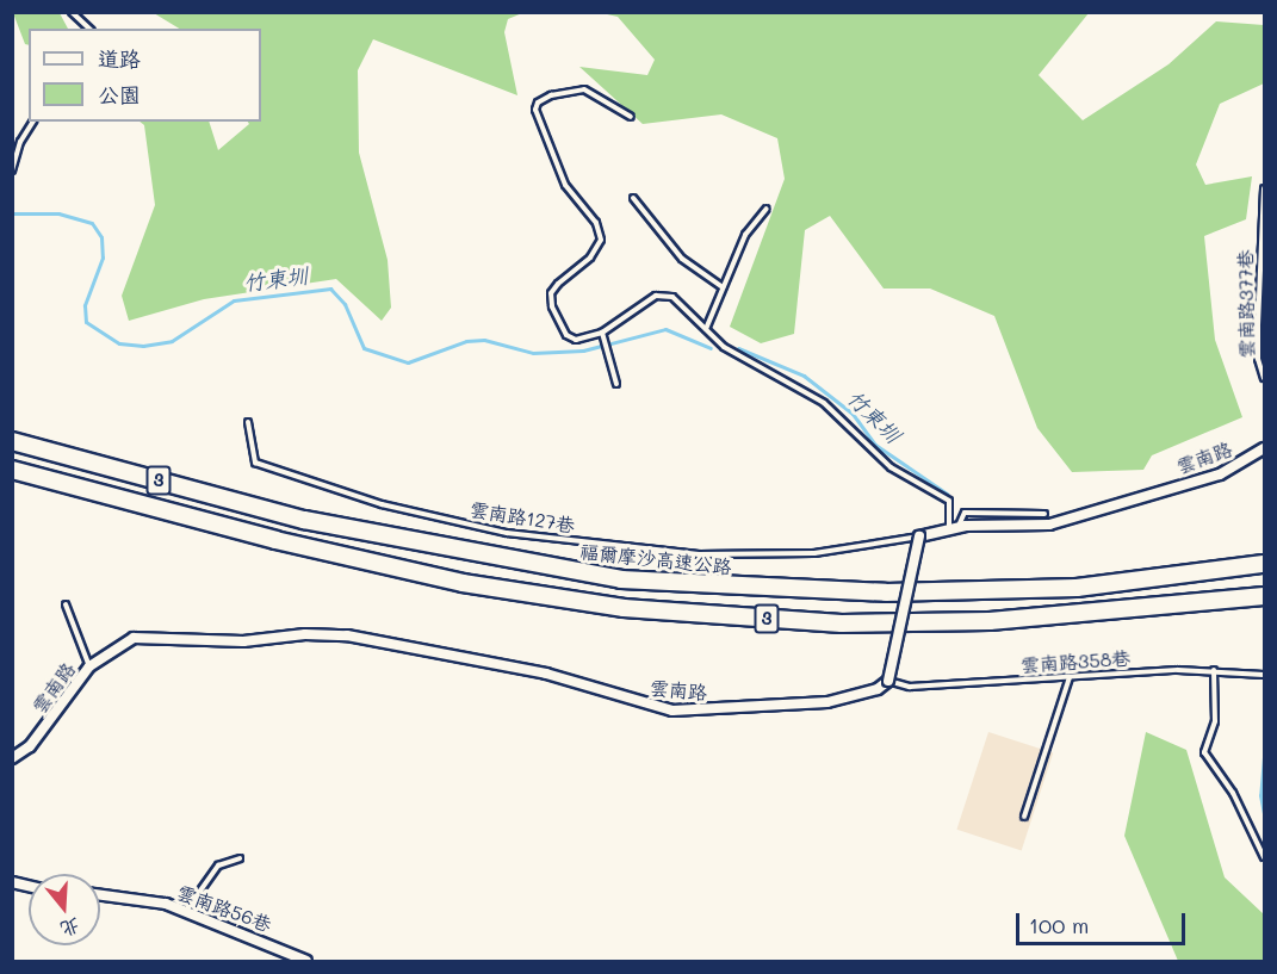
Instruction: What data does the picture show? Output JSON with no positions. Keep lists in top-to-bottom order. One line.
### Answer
{"streets":{"highway":["3","福爾摩沙高速公路"],"street":["雲南路","雲南路56巷"],"lane":["雲南路377巷","雲南路127巷","雲南路358巷"]},"crossings":[["雲南路","雲南路127巷"],["雲南路","雲南路358巷"]],"water":["竹東圳"],"legend":["道路","公園"],"scale_bar":"100 m","north":"bottom"}
